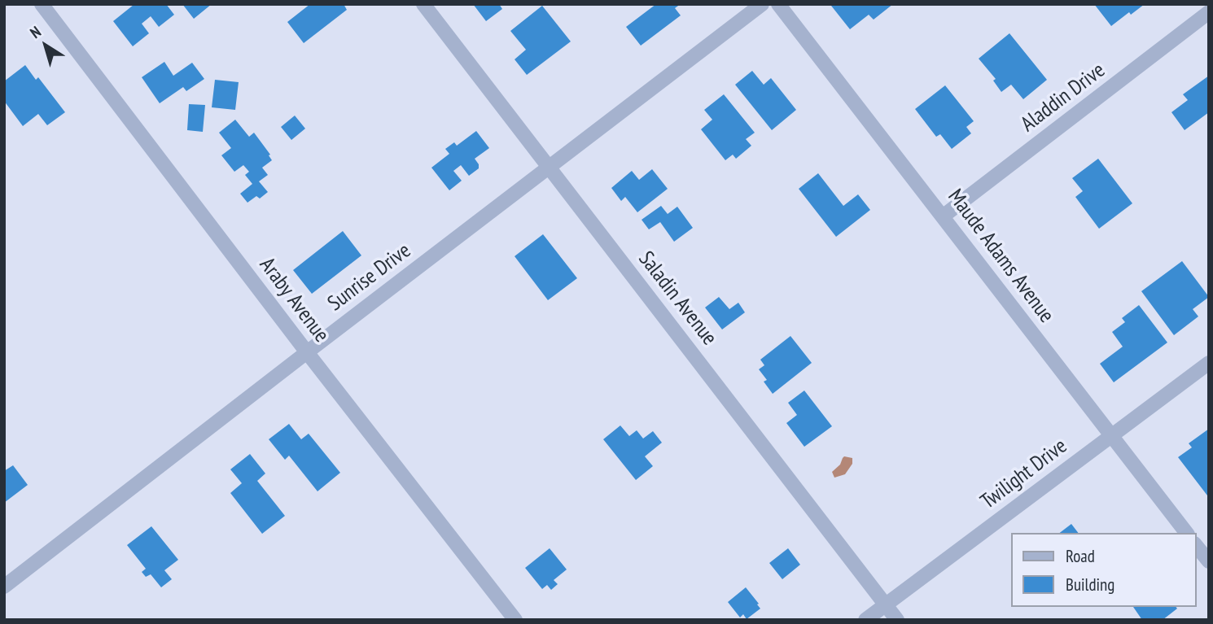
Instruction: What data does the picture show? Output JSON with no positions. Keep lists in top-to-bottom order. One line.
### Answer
{"streets":{"street":["Aladdin Drive","Maude Adams Avenue","Sunrise Drive","Saladin Avenue","Araby Avenue","Twilight Drive"]},"crossings":[["Aladdin Drive","Maude Adams Avenue"],["Maude Adams Avenue","Twilight Drive"],["Sunrise Drive","Saladin Avenue"],["Sunrise Drive","Araby Avenue"],["Saladin Avenue","Twilight Drive"]],"legend":["Road","Building"],"north":"top left"}
